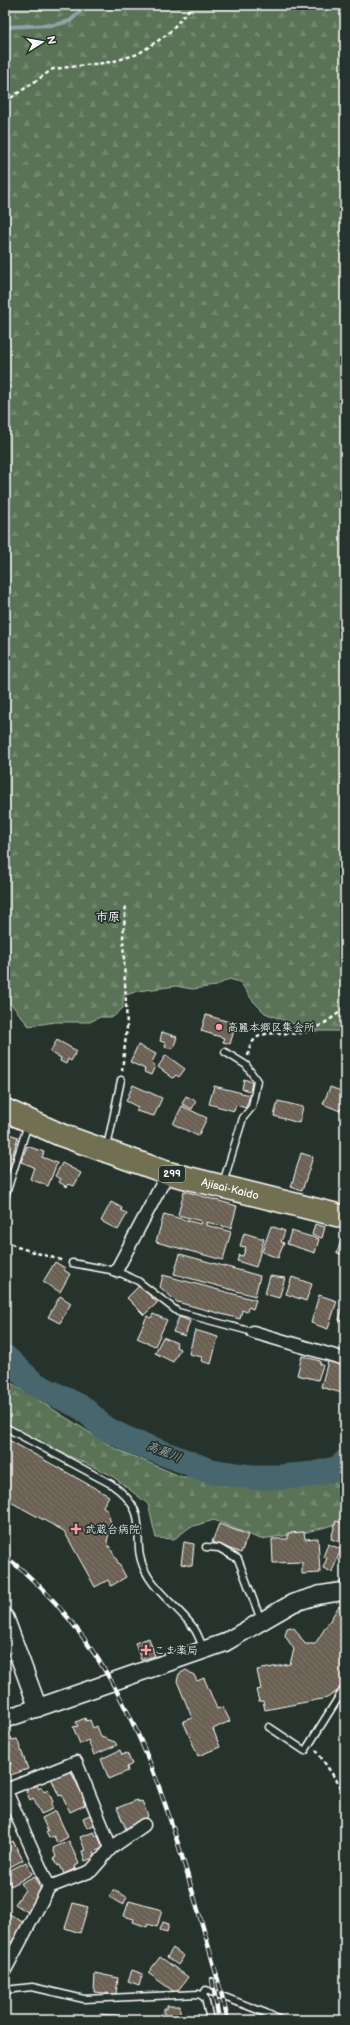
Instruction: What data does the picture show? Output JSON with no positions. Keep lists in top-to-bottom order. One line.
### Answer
{"streets":{"highway":["299","Ajisai-Kaido"]},"districts":["市原"],"water":["高麗川"],"places":{"other":["高麗本郷区集会所"],"health":["武蔵台病院","こま薬局"]},"north":"right"}
